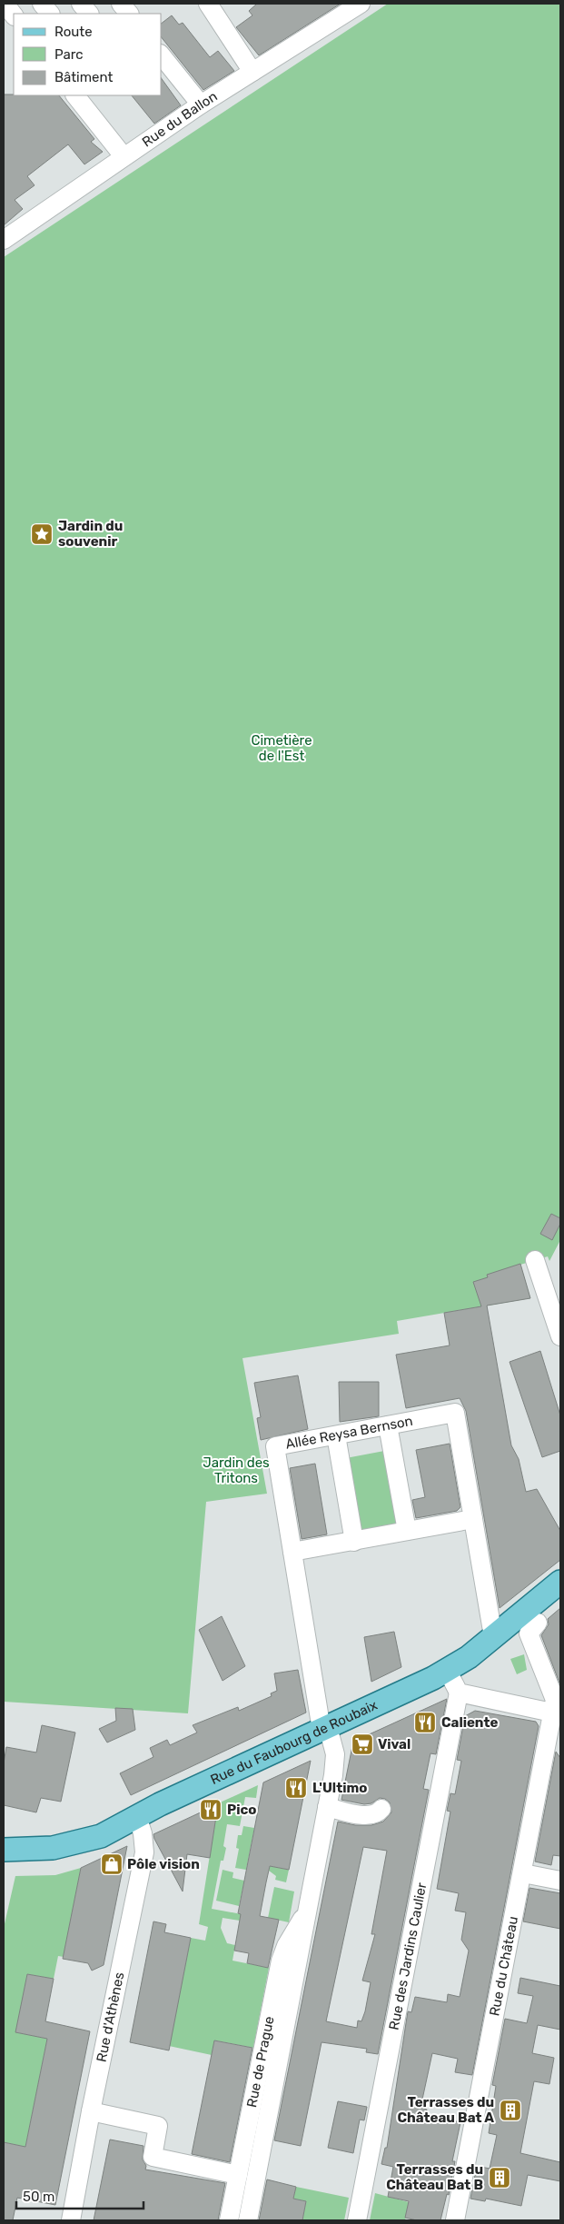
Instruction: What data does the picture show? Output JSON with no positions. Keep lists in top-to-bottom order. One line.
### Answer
{"streets":{"main road":["Rue du Faubourg de Roubaix"],"street":["Rue du Ballon","Allée Reysa Bernson","Rue des Jardins Caulier","Rue du Château","Rue d'Athènes","Rue de Prague"]},"crossings":[["Allée Reysa Bernson","Rue du Faubourg de Roubaix"],["Allée Reysa Bernson","Rue de Prague"],["Rue du Faubourg de Roubaix","Rue d'Athènes"],["Rue du Faubourg de Roubaix","Rue de Prague"]],"parks":["Cimetière de l'Est","Jardin des Tritons"],"places":{"place":["Jardin du souvenir"],"restaurant":["Caliente","L'Ultimo","Pico"],"supermarket":["Vival"],"shop":["Pôle vision"],"building":["Terrasses du Château Bat A","Terrasses du Château Bat B"]},"legend":["Route","Parc","Bâtiment"],"scale_bar":"50 m"}
